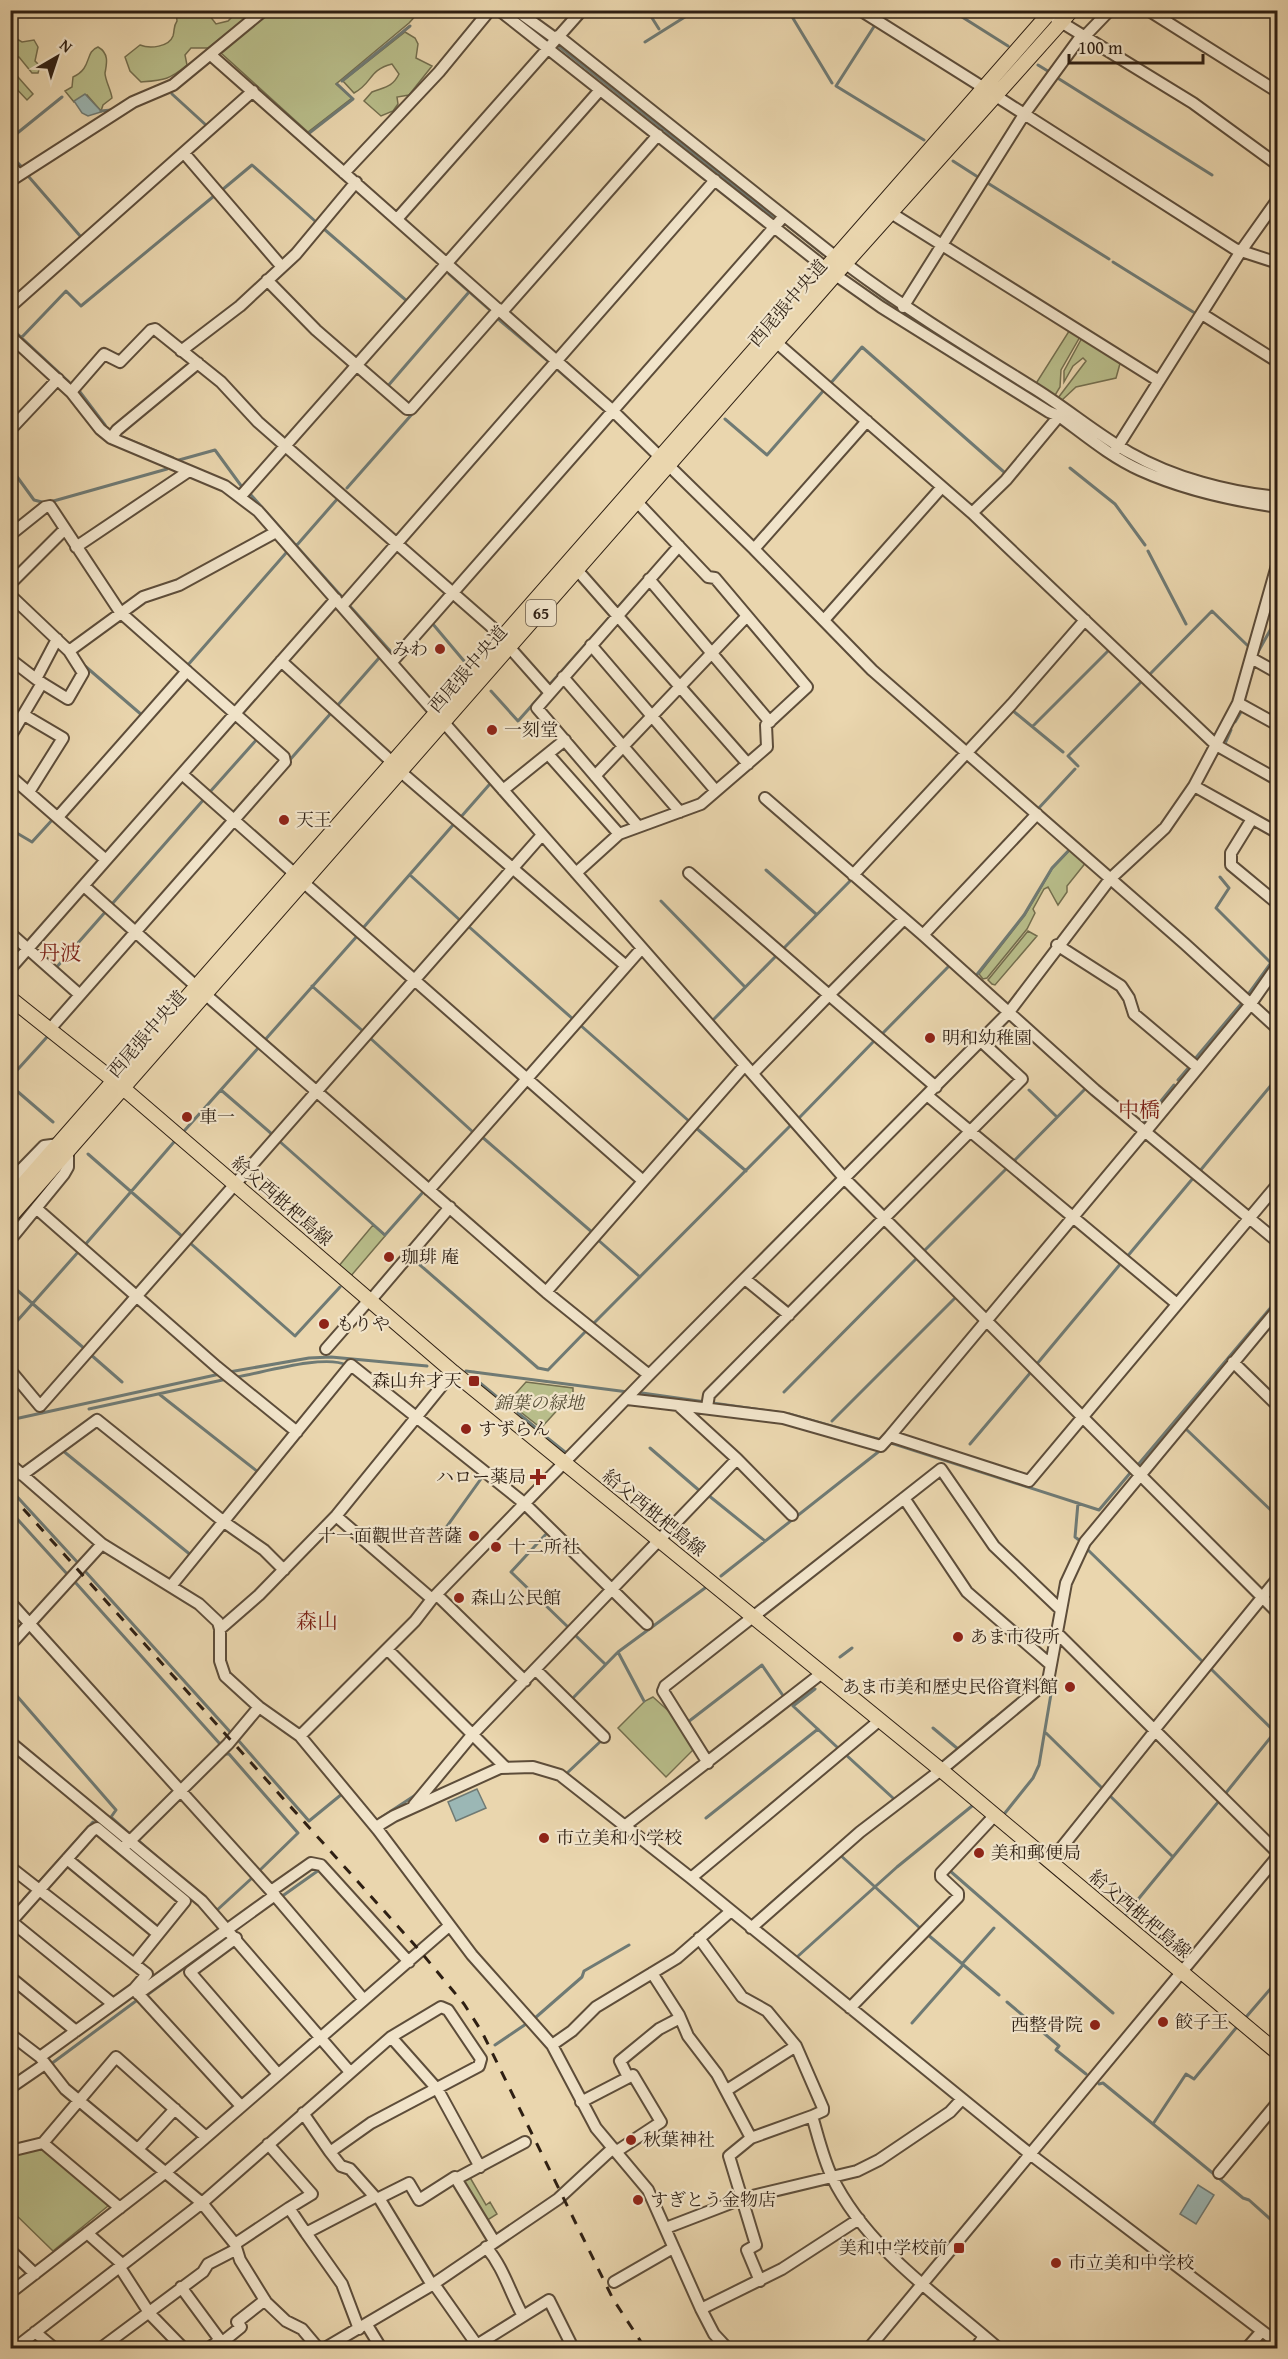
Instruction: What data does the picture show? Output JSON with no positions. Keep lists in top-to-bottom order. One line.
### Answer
{"streets":{"main road":["西尾張中央道","65","給父西枇杷島線"]},"crossings":[["西尾張中央道","給父西枇杷島線"]],"districts":["丹波","中橋","森山"],"parks":["錦葉の緑地"],"places":{"other":["みわ","一刻堂","天王","明和幼稚園","車一","珈琲 庵","もりや","すずらん","十一面觀世音菩薩","十二所社","森山公民館","あま市役所","あま市美和歴史民俗資料館","市立美和小学校","美和郵便局","餃子王","西整骨院","秋葉神社","すぎとう金物店","市立美和中学校"],"transit":["森山弁才天","美和中学校前"],"health":["ハロー薬局"]},"scale_bar":"100 m","north":"top right"}
